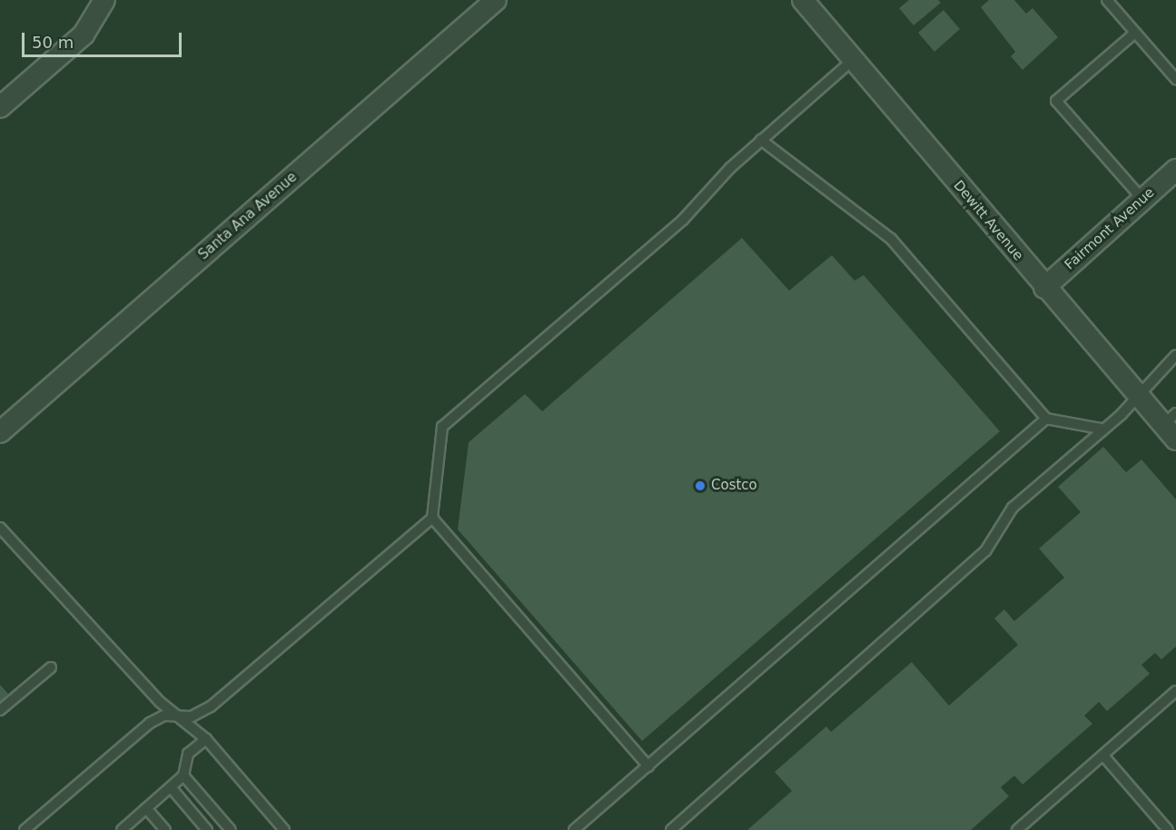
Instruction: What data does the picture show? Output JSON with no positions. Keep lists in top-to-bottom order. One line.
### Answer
{"streets":{"street":["Santa Ana Avenue","Dewitt Avenue","Fairmont Avenue"]},"crossings":[["Dewitt Avenue","Fairmont Avenue"]],"places":["Costco"],"scale_bar":"50 m"}
